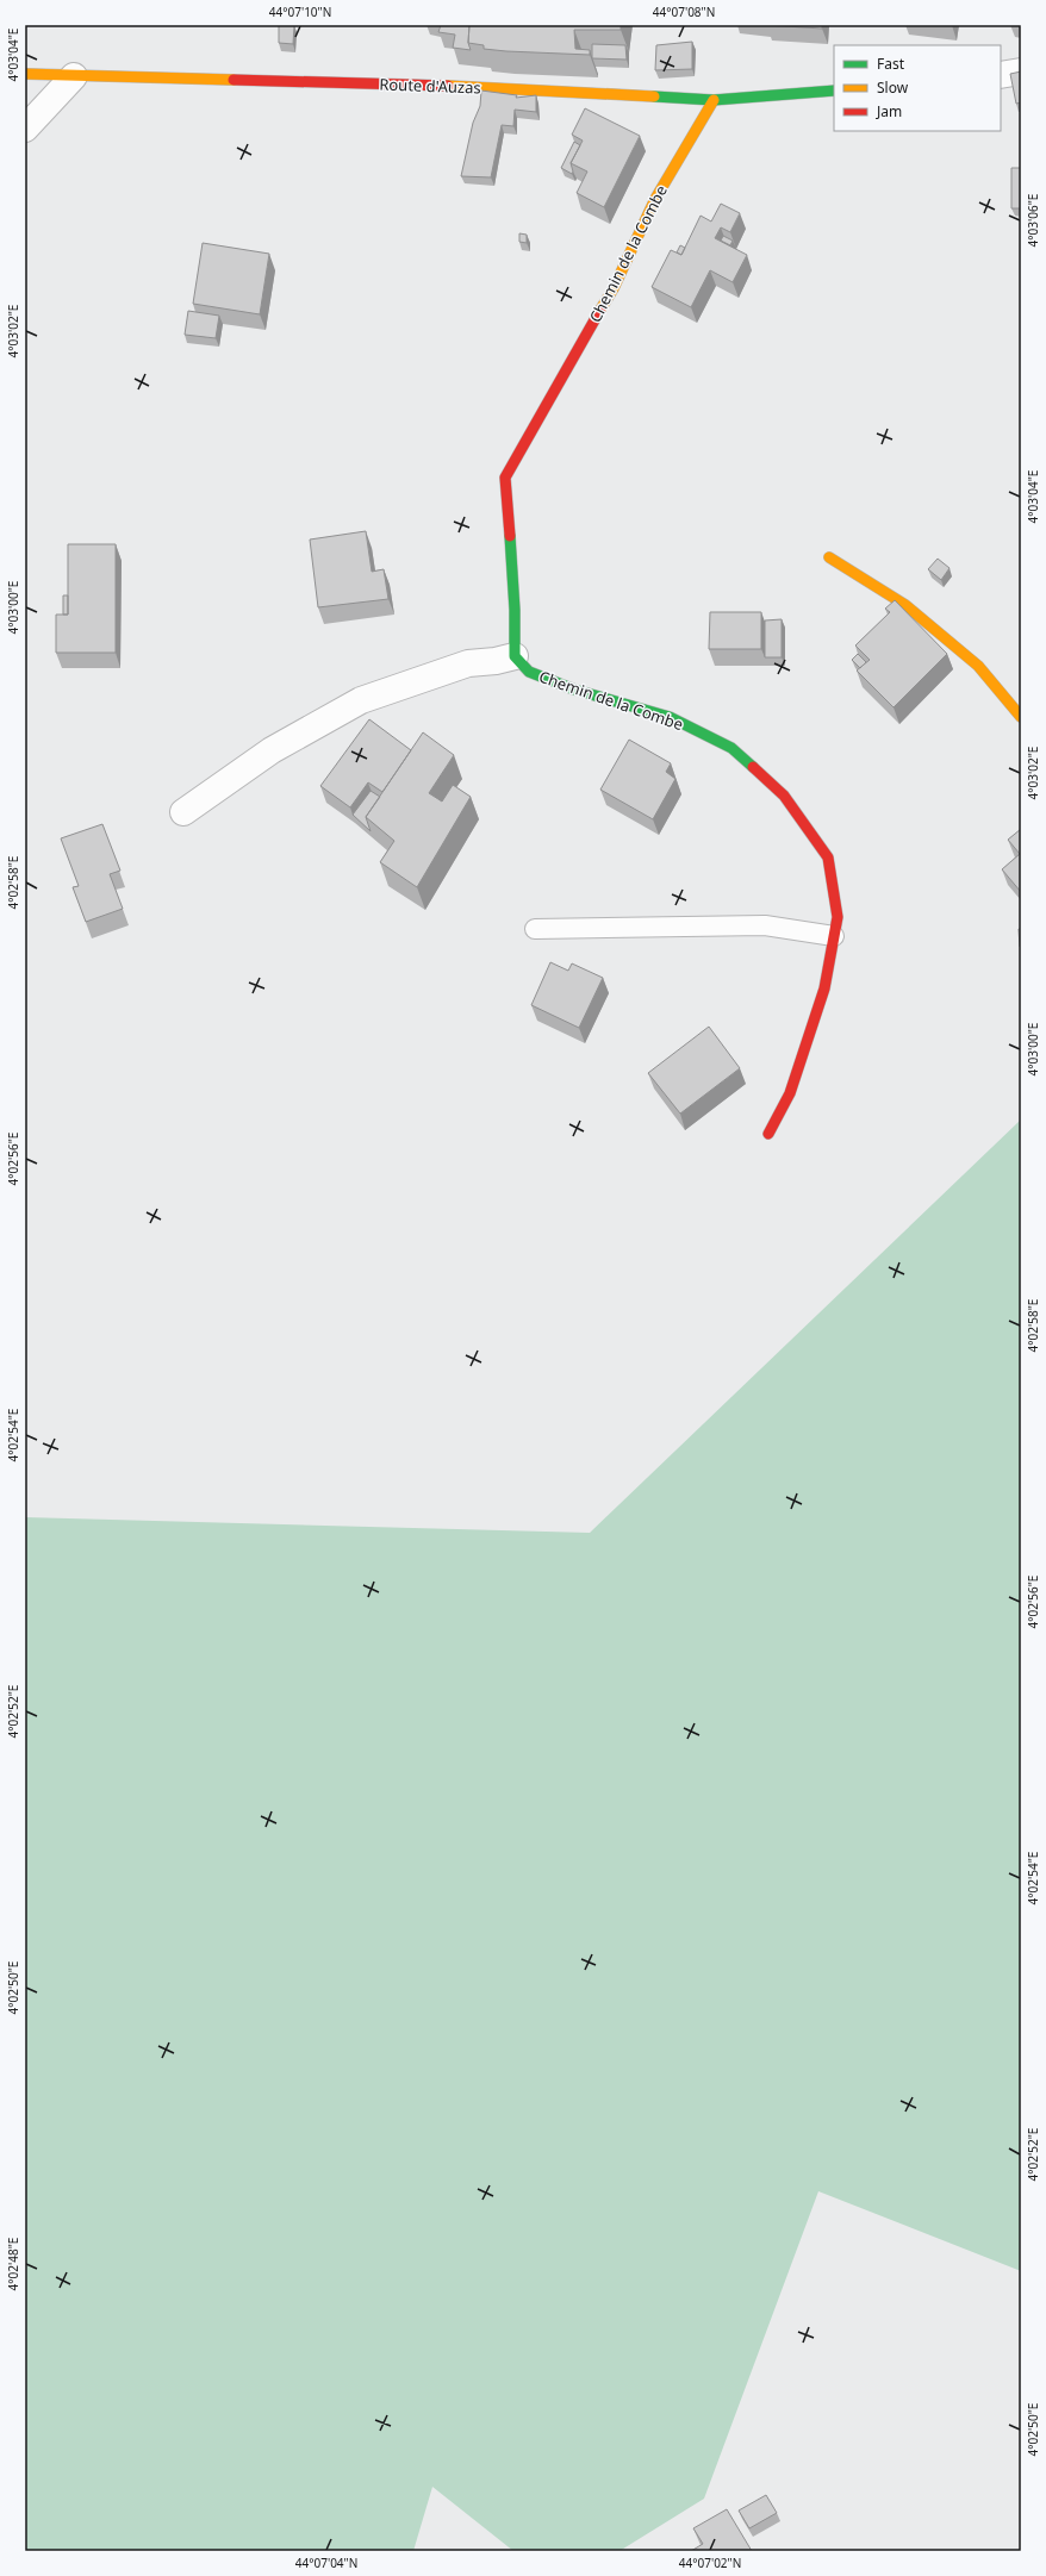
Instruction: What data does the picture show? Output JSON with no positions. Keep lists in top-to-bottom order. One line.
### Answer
{"streets":{"street":["Route d'Auzas","Chemin de la Combe"]},"crossings":[["Route d'Auzas","Chemin de la Combe"]],"legend":["Fast","Slow","Jam"],"coordinates":["44°07'10\"N","44°07'08\"N","4°03'04\"E","4°03'06\"E","4°03'02\"E","4°03'00\"E","4°02'58\"E","4°02'56\"E","4°02'54\"E","4°02'52\"E","4°02'50\"E","4°02'48\"E","44°07'04\"N","44°07'02\"N"]}
